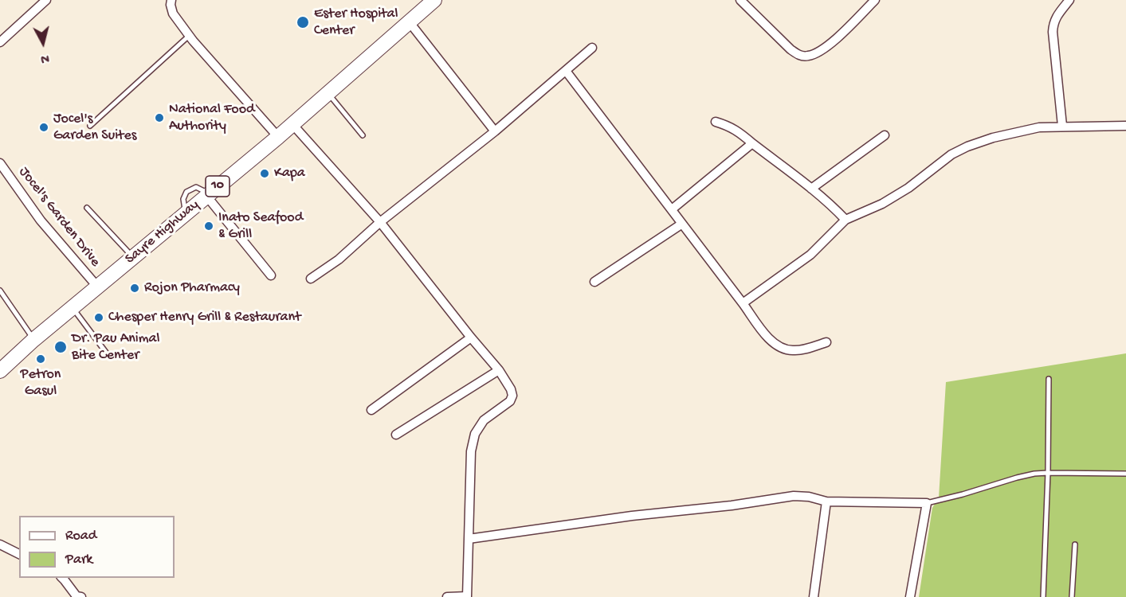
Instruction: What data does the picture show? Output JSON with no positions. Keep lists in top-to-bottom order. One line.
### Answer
{"streets":{"highway":["10","Sayre Highway"],"street":["Jocel's Garden Drive"]},"crossings":[["Jocel's Garden Drive","Sayre Highway"]],"places":["Ester Hospital Center","National Food Authority","Jocel's Garden Suites","Kapa","Inato Seafood & Grill","Rojon Pharmacy","Chesper Henry Grill & Restaurant","Dr. Pau Animal Bite Center","Petron Gasul"],"legend":["Road","Park"],"north":"bottom"}
